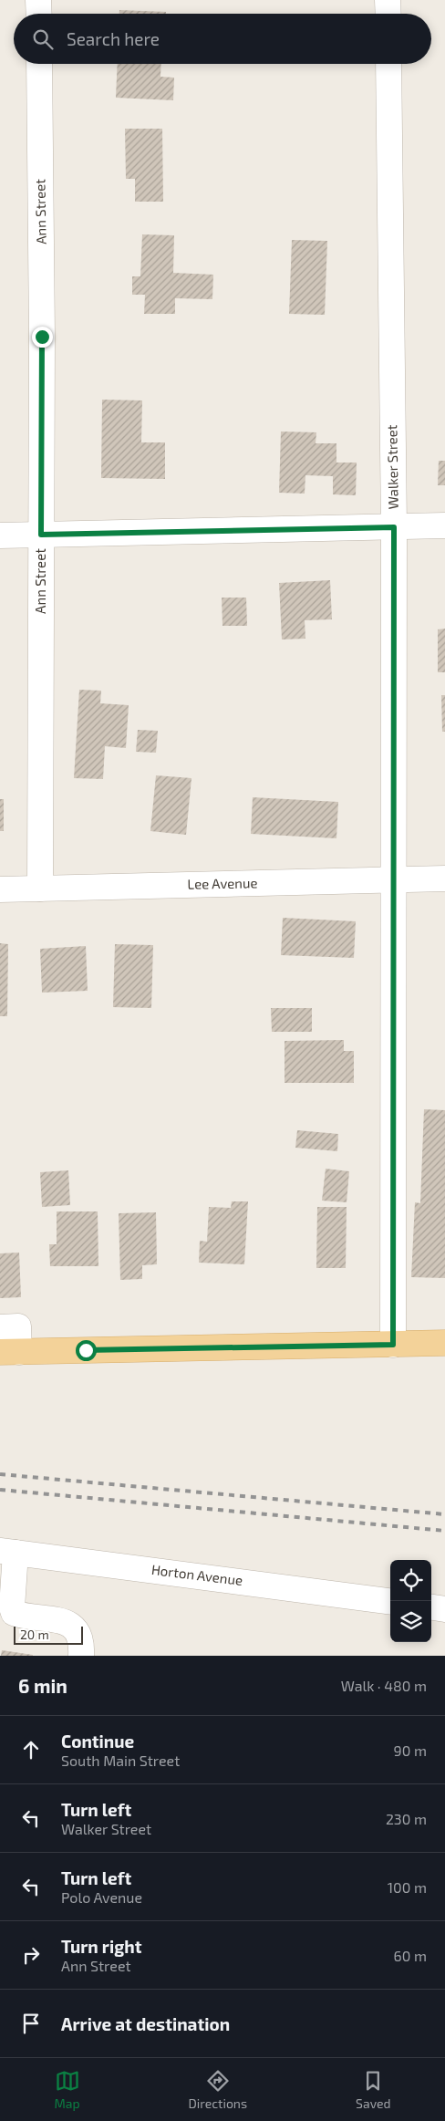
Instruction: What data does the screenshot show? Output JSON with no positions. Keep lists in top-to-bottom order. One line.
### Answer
{"streets":{"street":["Ann Street","Walker Street","Lee Avenue","Horton Avenue"]},"crossings":[["Ann Street","Lee Avenue"],["Walker Street","Lee Avenue"]],"scale_bar":"20 m","page":{"search":"Search here","scale":"20 m","heading":["6 min","Walk · 480 m"],"list":[["Continue","South Main Street","90 m"],["Turn left","Walker Street","230 m"],["Turn left","Polo Avenue","100 m"],["Turn right","Ann Street","60 m"],"Arrive at destination"],"nav":["Map","Directions","Saved"]}}
